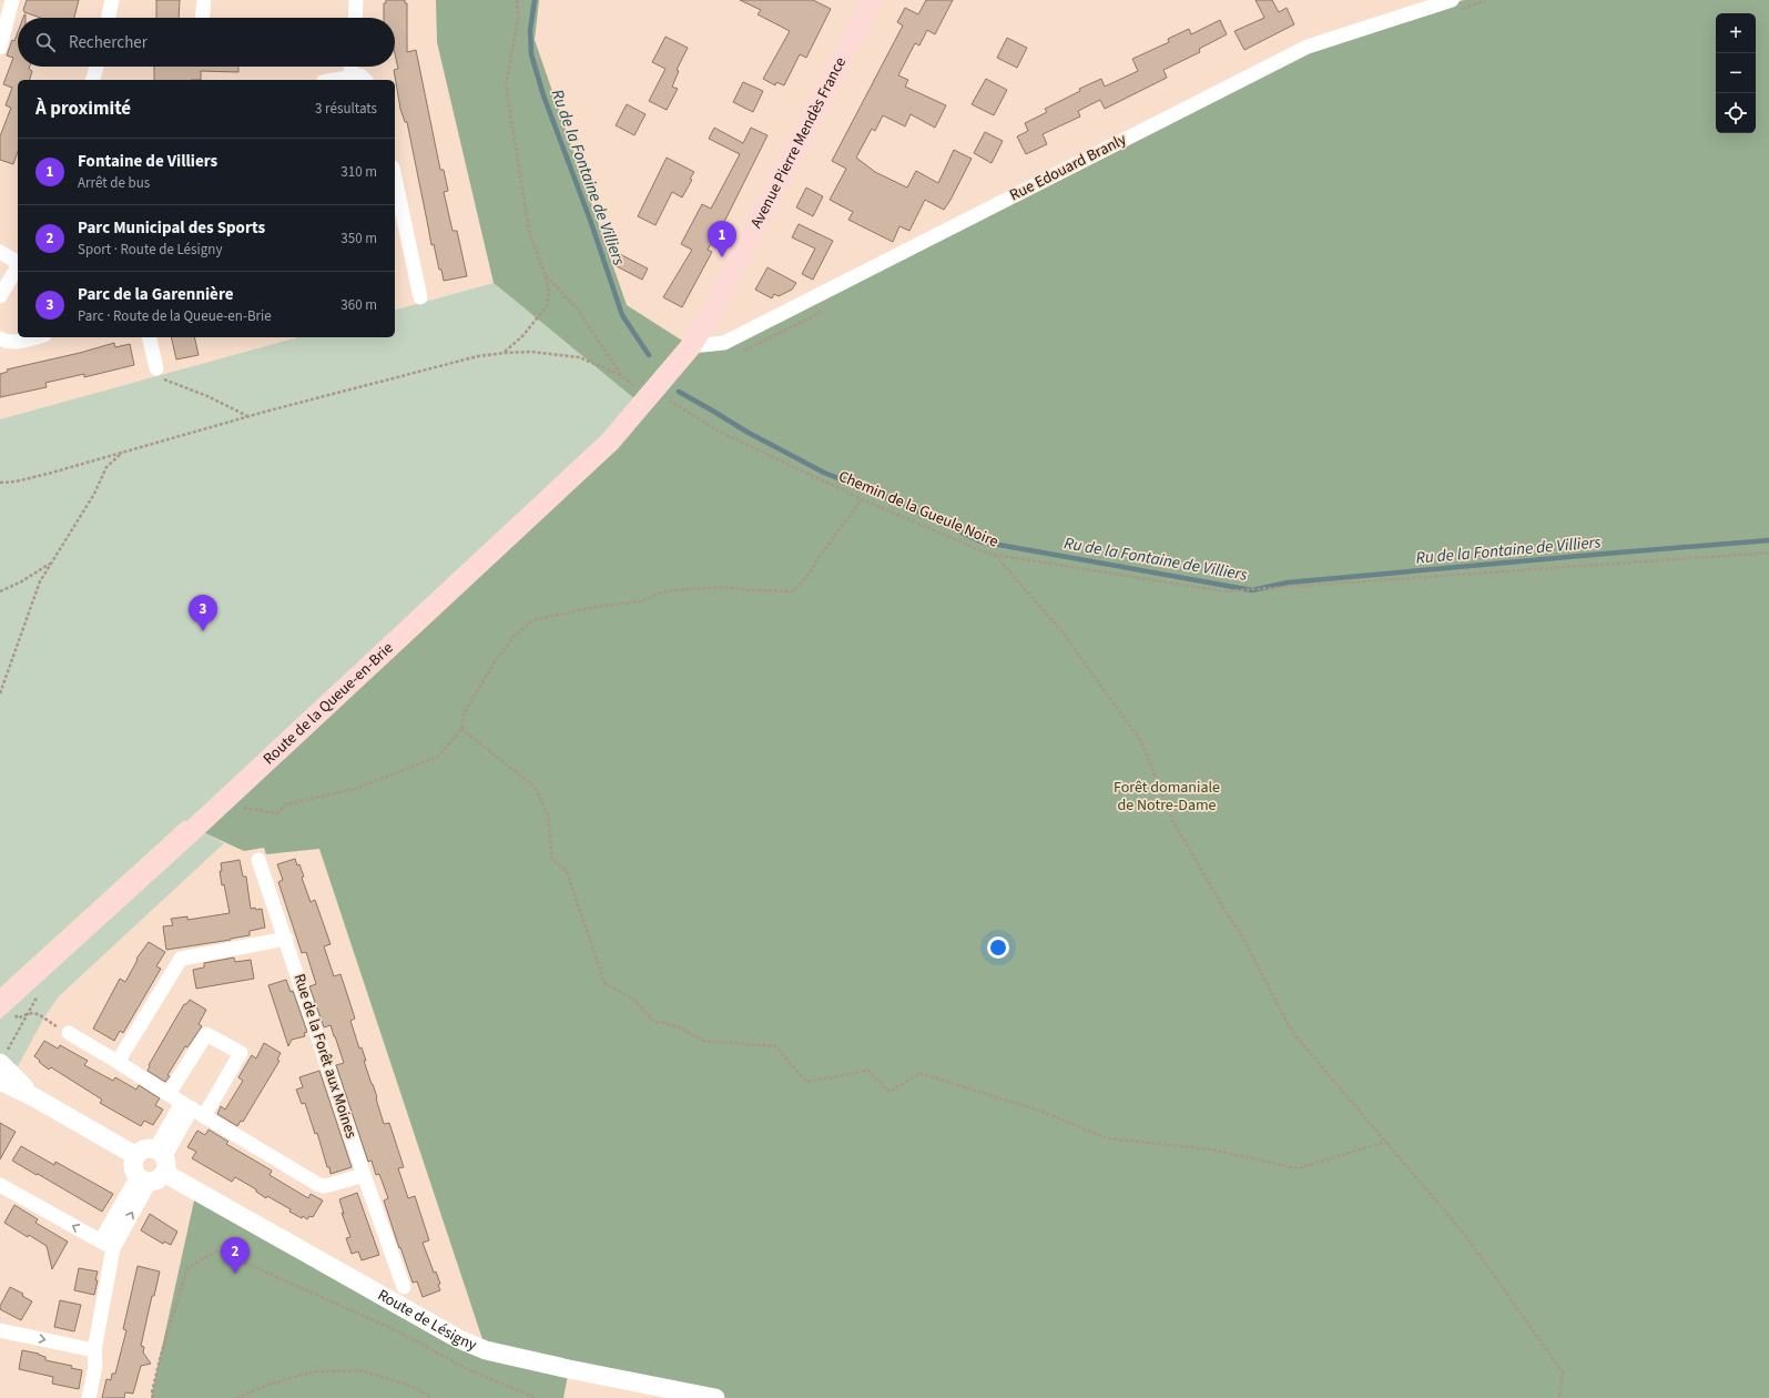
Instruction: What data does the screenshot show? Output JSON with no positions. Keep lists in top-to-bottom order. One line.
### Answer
{"streets":{"main road":["Avenue Pierre Mendès France","Route de la Queue-en-Brie"],"street":["Rue Edouard Branly","Rue de la Forêt aux Moines","Route de Lésigny"],"path":["Chemin de la Gueule Noire"]},"crossings":[["Avenue Pierre Mendès France","Rue Edouard Branly"],["Avenue Pierre Mendès France","Chemin de la Gueule Noire"],["Avenue Pierre Mendès France","Route de la Queue-en-Brie"],["Chemin de la Gueule Noire","Route de la Queue-en-Brie"]],"water":["Ru de la Fontaine de Villiers"],"parks":["Forêt domaniale de Notre-Dame"],"page":{"map_buttons":["+","−"],"search":"Rechercher","heading":["À proximité","3 résultats"],"list":[{"mark":"1","name":"Fontaine de Villiers","note":"Arrêt de bus","value":"310 m"},{"mark":"2","name":"Parc Municipal des Sports","note":"Sport · Route de Lésigny","value":"350 m"},{"mark":"3","name":"Parc de la Garennière","note":"Parc · Route de la Queue-en-Brie","value":"360 m"}],"pins":["1","3","2"]}}
